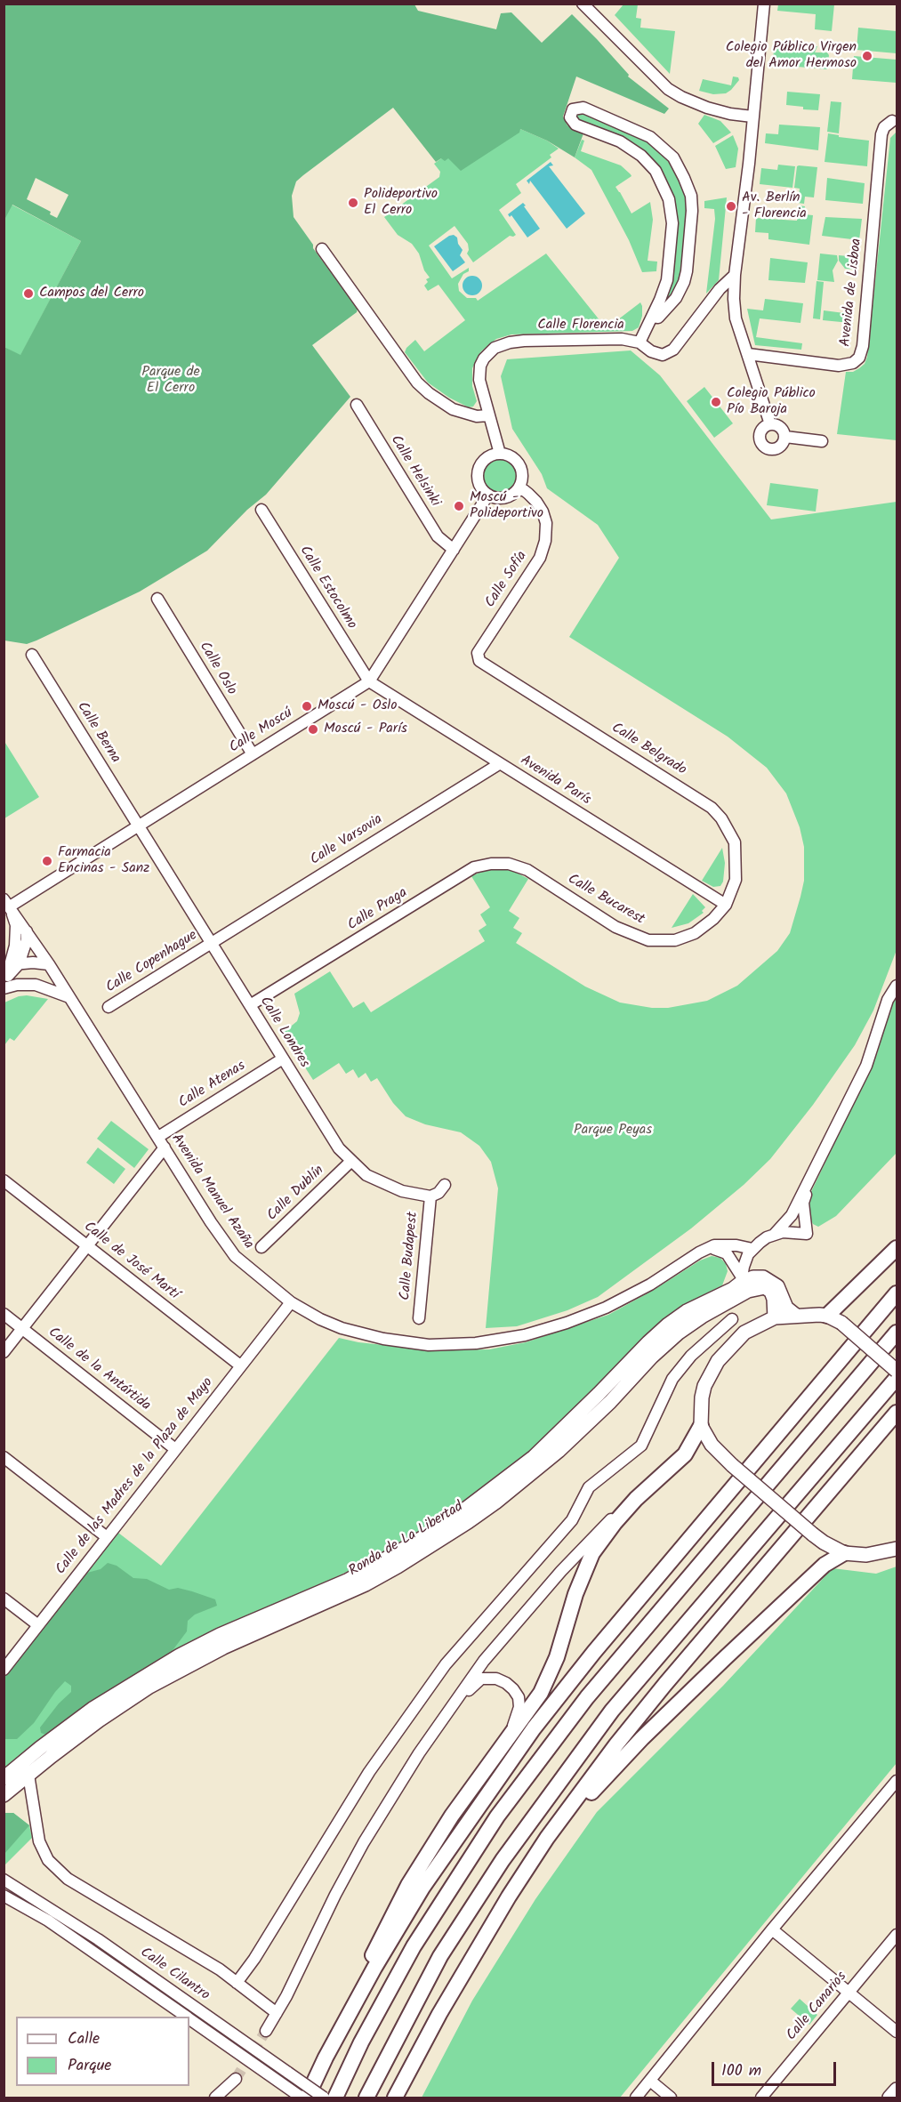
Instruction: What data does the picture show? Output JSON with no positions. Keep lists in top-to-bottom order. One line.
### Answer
{"streets":{"main road":["Ronda de La Libertad"],"street":["Avenida de Lisboa","Calle Florencia","Calle Helsinki","Calle Sofía","Calle Estocolmo","Calle Oslo","Calle Moscú","Calle Berna","Calle Belgrado","Avenida París","Calle Varsovia","Calle Bucarest","Calle Praga","Calle Copenhague","Calle Londres","Calle Atenas","Avenida Manuel Azaña","Calle Dublín","Calle Budapest","Calle de José Martí","Calle de la Antártida","Calle de las Madres de la Plaza de Mayo","Calle Cilantro","Calle Canarios"]},"crossings":[["Calle Florencia","Calle Sofía"],["Calle Florencia","Calle Moscú"],["Calle Helsinki","Calle Moscú"],["Calle Sofía","Calle Moscú"],["Calle Sofía","Calle Belgrado"],["Calle Estocolmo","Calle Moscú"],["Calle Estocolmo","Avenida París"],["Calle Oslo","Calle Moscú"],["Calle Moscú","Calle Berna"],["Calle Moscú","Avenida París"],["Calle Moscú","Calle Londres"],["Calle Moscú","Avenida Manuel Azaña"],["Calle Berna","Calle Londres"],["Calle Belgrado","Avenida París"],["Calle Belgrado","Calle Bucarest"],["Avenida París","Calle Varsovia"],["Avenida París","Calle Bucarest"],["Calle Varsovia","Calle Copenhague"],["Calle Varsovia","Calle Londres"],["Calle Bucarest","Calle Praga"],["Calle Praga","Calle Londres"],["Calle Copenhague","Calle Londres"],["Calle Londres","Calle Atenas"],["Calle Londres","Calle Dublín"],["Calle Londres","Calle Budapest"],["Calle Atenas","Avenida Manuel Azaña"],["Avenida Manuel Azaña","Calle de las Madres de la Plaza de Mayo"],["Calle de José Martí","Calle de las Madres de la Plaza de Mayo"],["Calle de la Antártida","Calle de las Madres de la Plaza de Mayo"]],"parks":["Parque de El Cerro","Parque Peyas"],"places":["Colegio Público Virgen del Amor Hermoso","Polideportivo El Cerro","Av. Berlín - Florencia","Campos del Cerro","Colegio Público Pío Baroja","Moscú - Polideportivo","Moscú - Oslo","Moscú - París","Farmacia Encinas - Sanz"],"legend":["Calle","Parque"],"scale_bar":"100 m"}
